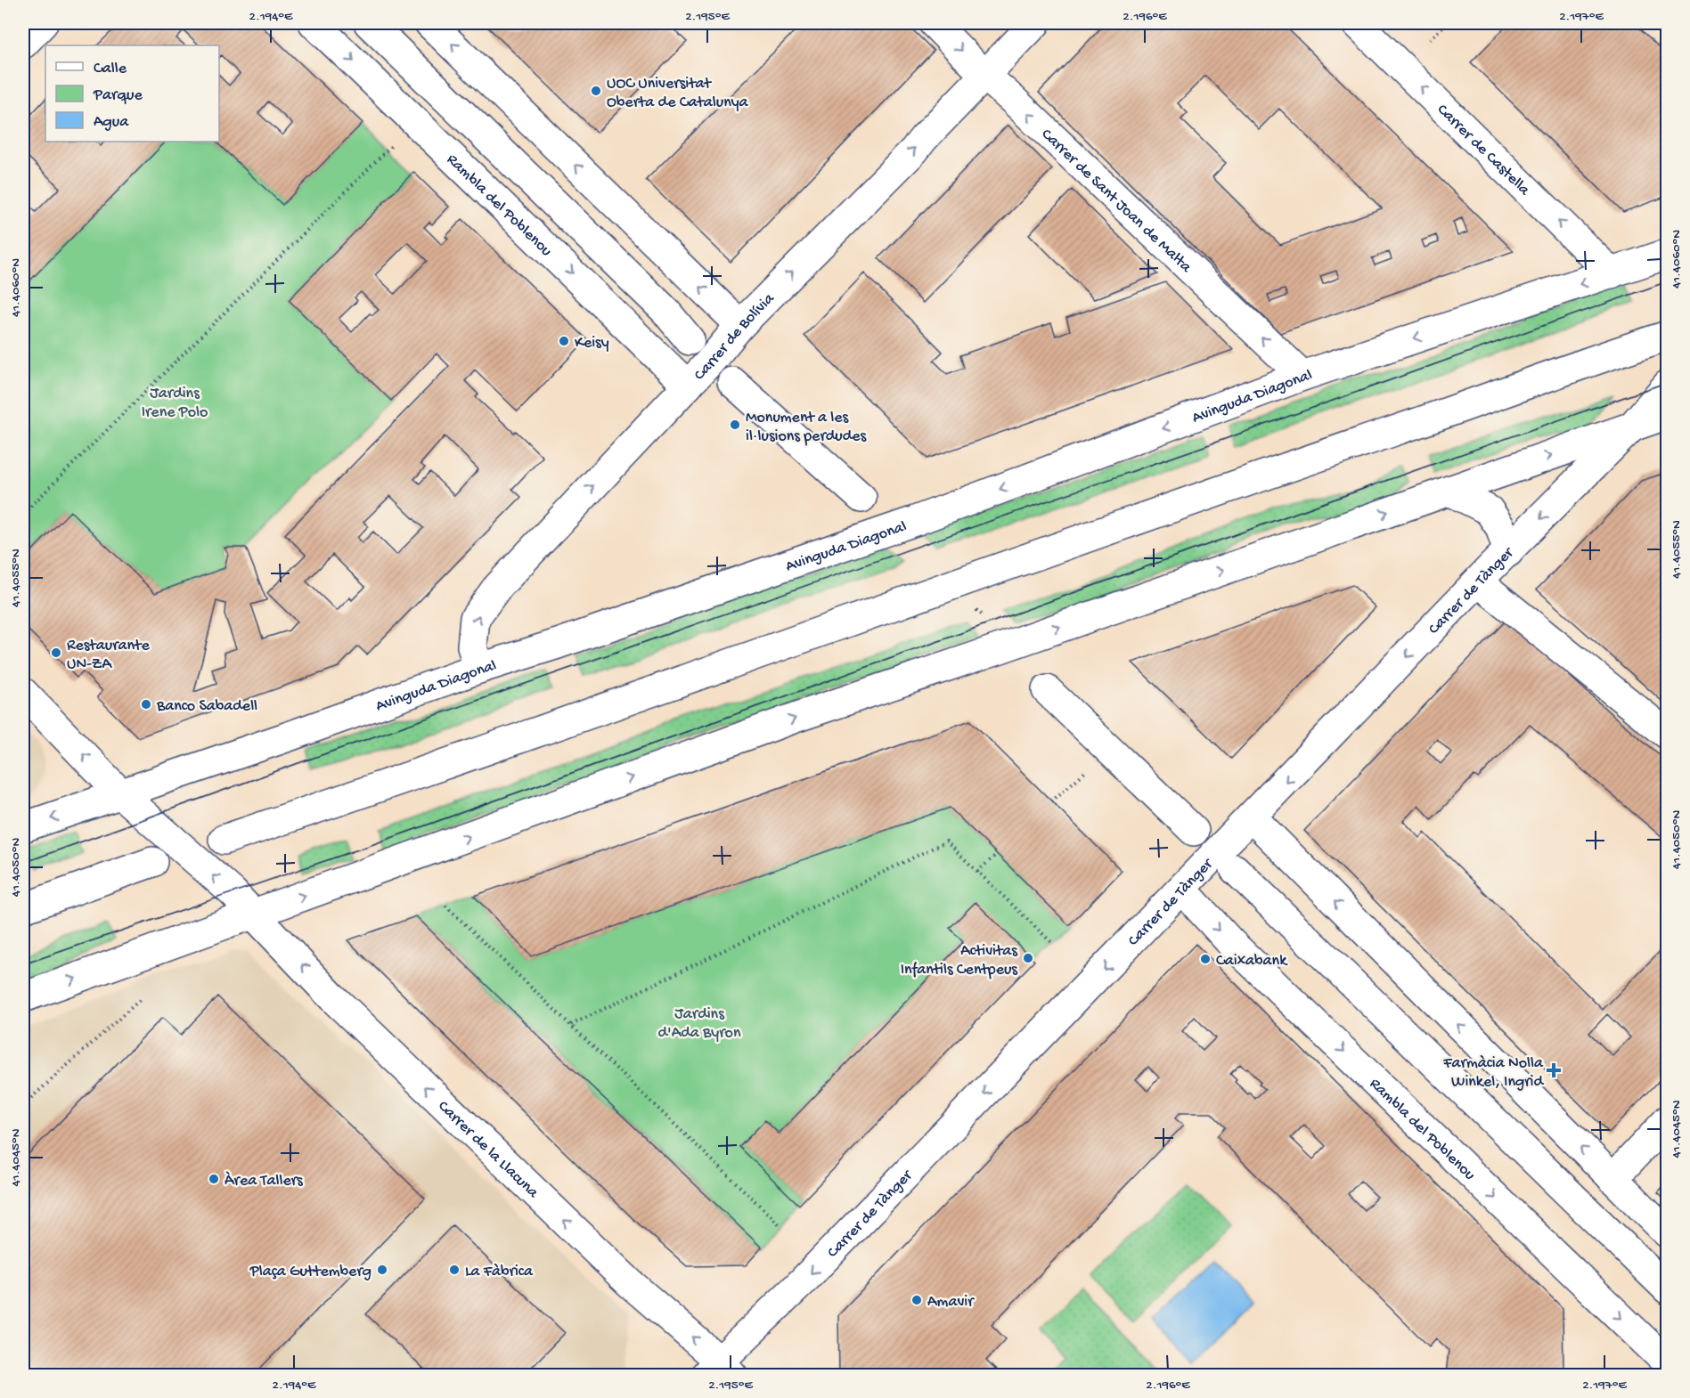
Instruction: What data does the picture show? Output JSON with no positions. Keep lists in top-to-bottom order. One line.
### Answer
{"streets":{"street":["Carrer de Castella","Carrer de Sant Joan de Malta","Rambla del Poblenou","Carrer de Bolívia","Avinguda Diagonal","Carrer de Tànger","Carrer de la Llacuna"]},"crossings":[["Carrer de Castella","Avinguda Diagonal"],["Carrer de Sant Joan de Malta","Carrer de Bolívia"],["Carrer de Sant Joan de Malta","Avinguda Diagonal"],["Rambla del Poblenou","Carrer de Bolívia"],["Rambla del Poblenou","Carrer de Tànger"],["Carrer de Bolívia","Avinguda Diagonal"],["Avinguda Diagonal","Carrer de la Llacuna"],["Carrer de Tànger","Carrer de la Llacuna"]],"one_way":["Carrer de Castella","Carrer de Bolívia","Carrer de Tànger","Carrer de la Llacuna"],"parks":["Jardins Irene Polo","Jardins d'Ada Byron"],"places":{"other":["UOC Universitat Oberta de Catalunya","Keisy","Monument a les il·lusions perdudes","Restaurante UN-ZA","Banco Sabadell","Activitas Infantils Centpeus","Caixabank","Àrea Tallers","Plaça Guttemberg","La Fàbrica","Amavir"],"health":["Farmàcia Nolla Winkel, Ingrid"]},"legend":["Calle","Parque","Agua"],"coordinates":["2.194°E","2.195°E","2.196°E","2.197°E","41.4060°N","41.4055°N","41.4050°N","41.4045°N"]}
